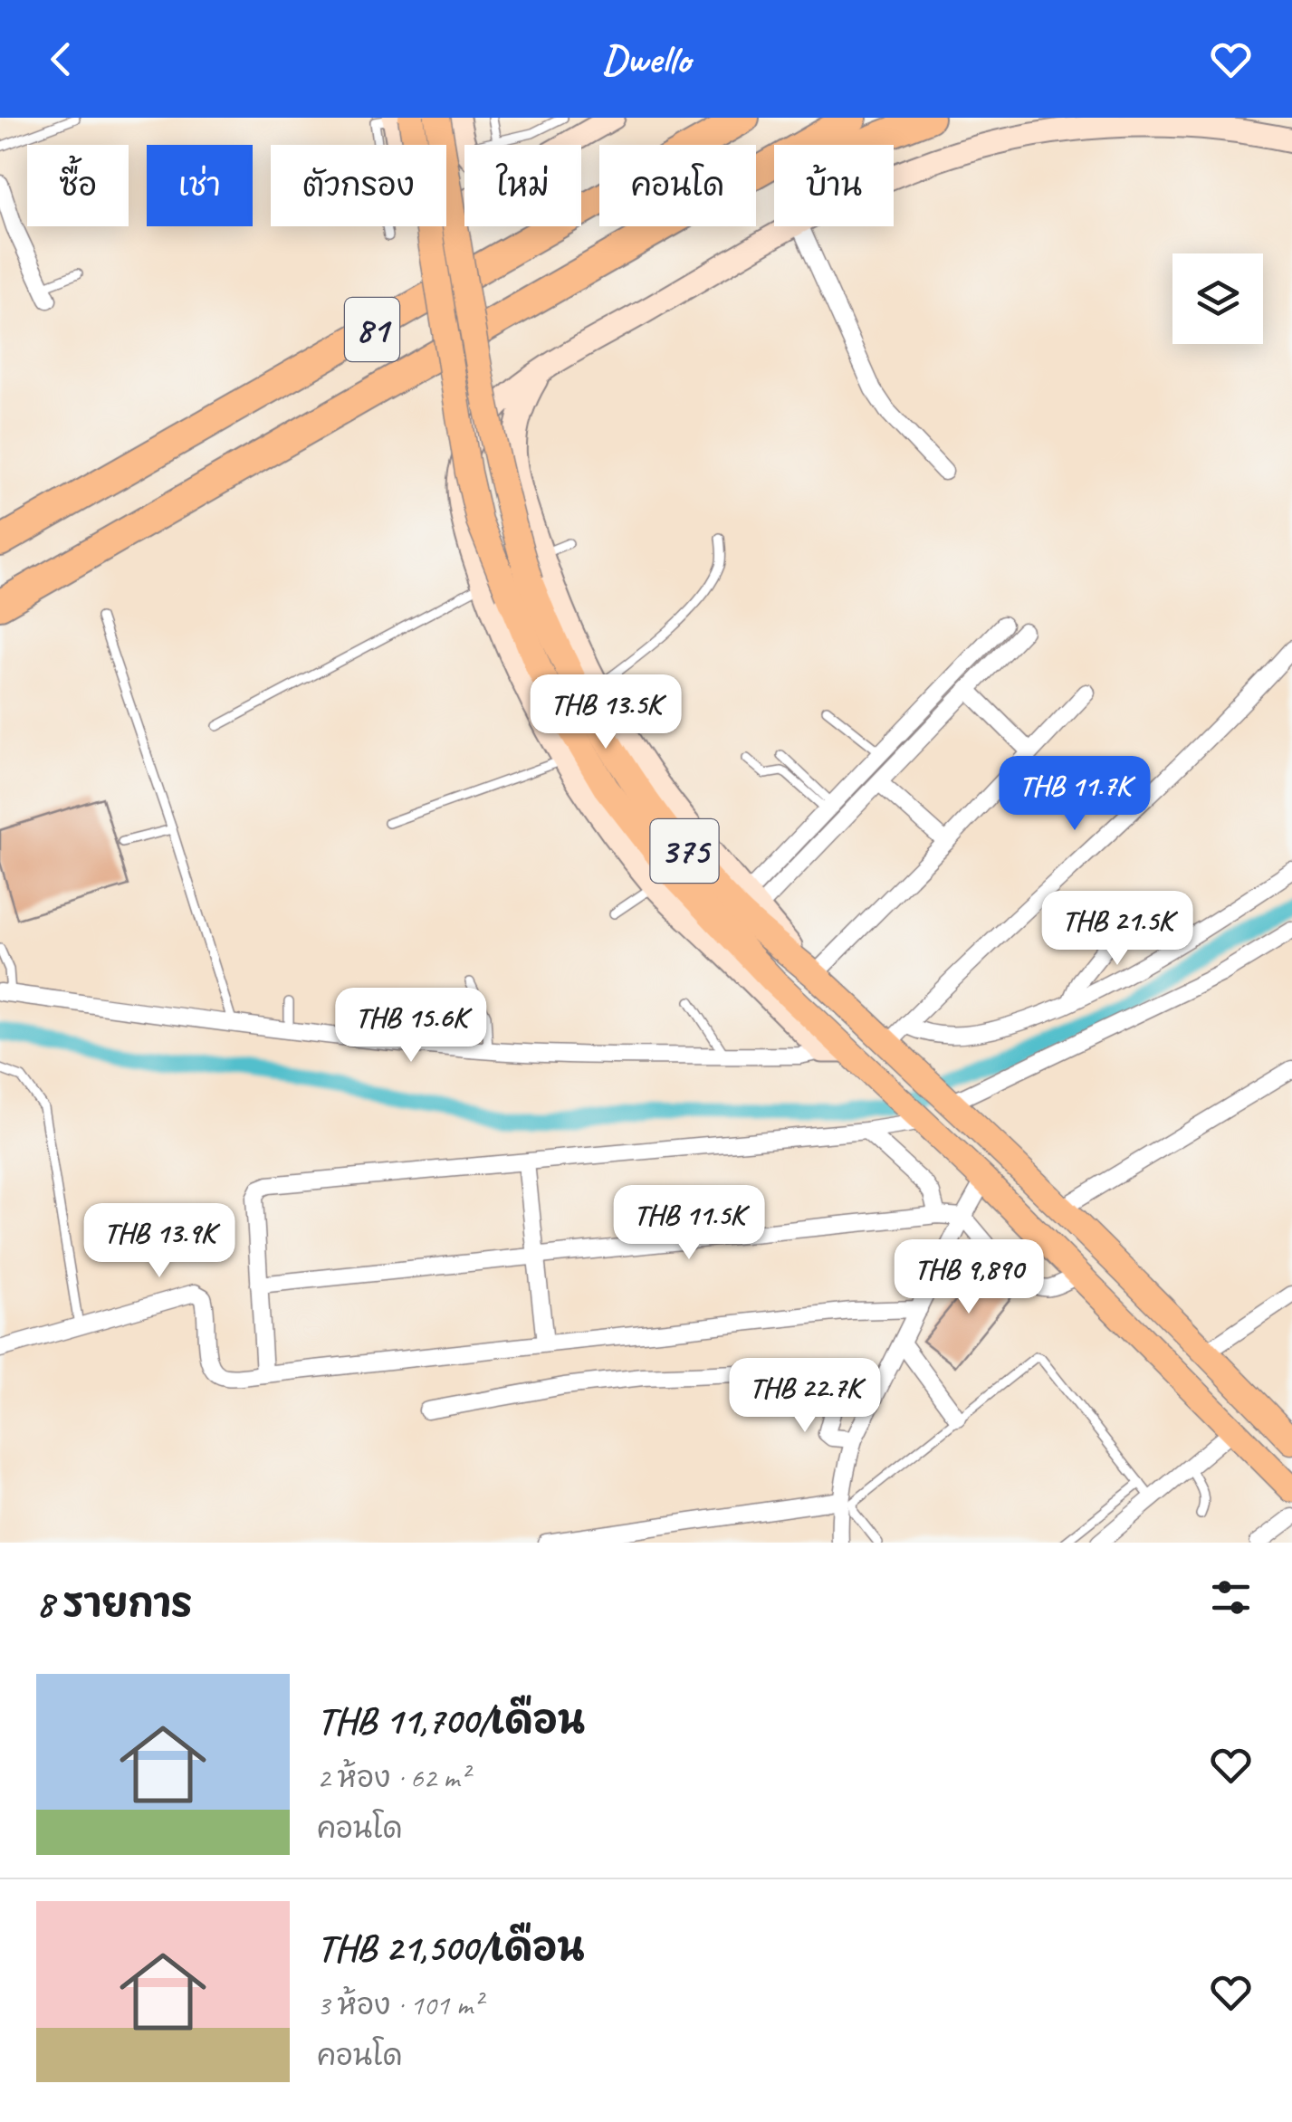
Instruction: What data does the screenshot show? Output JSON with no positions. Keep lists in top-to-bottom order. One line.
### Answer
{"streets":{"highway":["81"],"main road":["375"]},"page":{"header":"Dwello","chip":["ซื้อ","เช่า","ตัวกรอง","ใหม่","คอนโด","บ้าน"],"price":["THB 13.5K","THB 11.7K","THB 21.5K","THB 15.6K","THB 11.5K","THB 13.9K","THB 9,890","THB 22.7K"],"heading":"8 รายการ","list":[{"name":"THB 11,700/เดือน","note":"2 ห้อง · 62 m² · คอนโด"},{"name":"THB 21,500/เดือน","note":"3 ห้อง · 101 m² · คอนโด"}]}}
